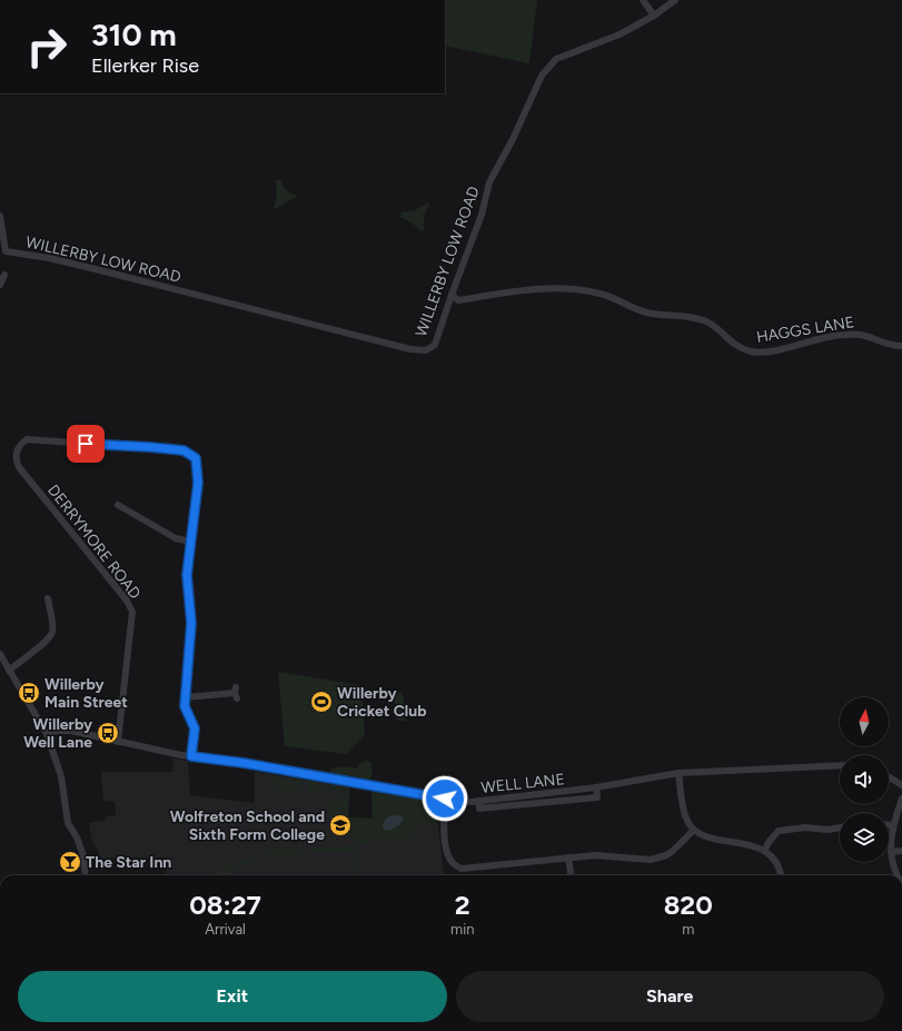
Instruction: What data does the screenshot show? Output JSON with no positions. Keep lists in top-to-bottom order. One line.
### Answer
{"streets":{"street":["WILLERBY LOW ROAD","HAGGS LANE","DERRYMORE ROAD","WELL LANE"]},"crossings":[["WILLERBY LOW ROAD","HAGGS LANE"],["DERRYMORE ROAD","WELL LANE"]],"places":{"bus stop":["Willerby Main Street","Willerby Well Lane"],"sports":["Willerby Cricket Club"],"school or university":["Wolfreton School and Sixth Form College"],"bar":["The Star Inn"]},"north":"top","page":{"turn":["310 m","Ellerker Rise"],"eta":["08:27","Arrival","2","min","820","m"],"buttons":["Exit","Share"]}}
